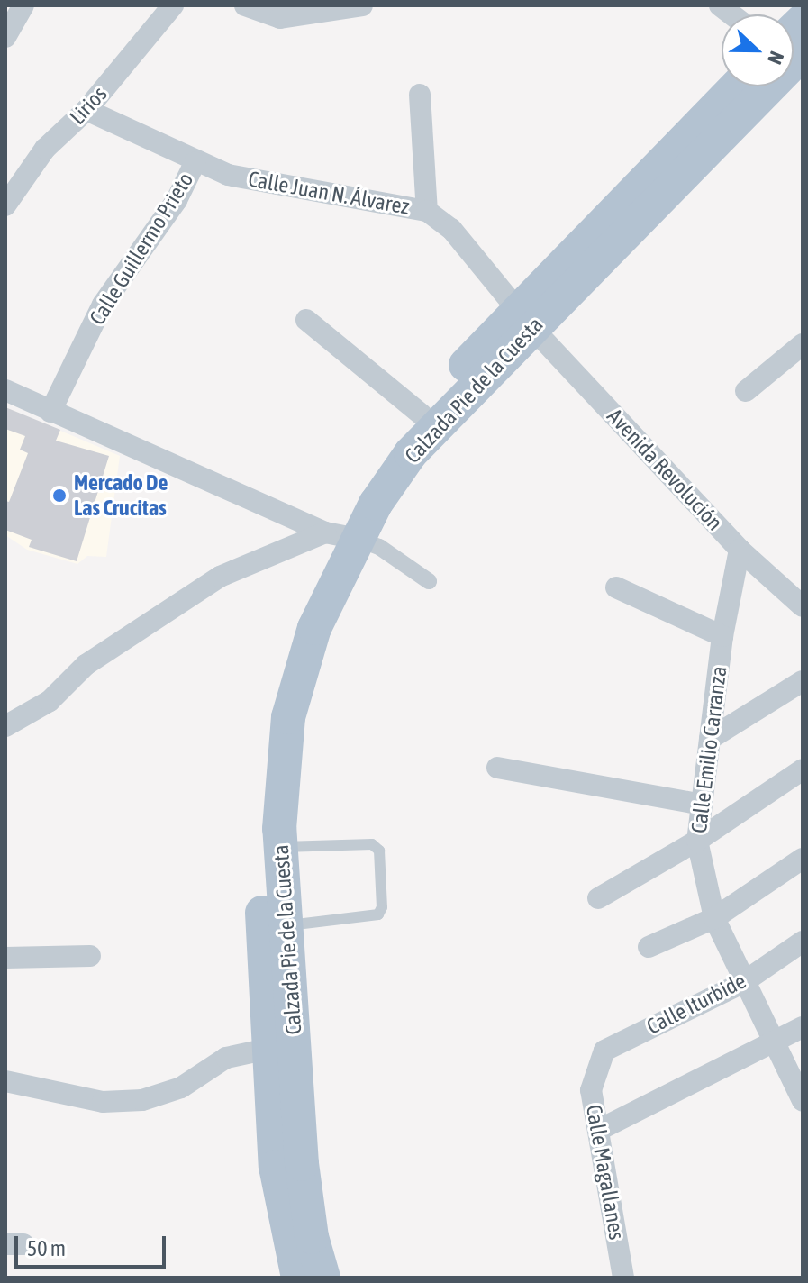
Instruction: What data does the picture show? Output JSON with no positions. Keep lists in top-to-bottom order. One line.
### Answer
{"streets":{"main road":["Calzada Pie de la Cuesta"],"street":["Lirios","Calle Juan N. Álvarez","Calle Guillermo Prieto","Avenida Revolución","Calle Emilio Carranza","Calle Iturbide","Calle Magallanes"]},"crossings":[["Lirios","Calle Juan N. Álvarez"],["Calle Juan N. Álvarez","Calle Guillermo Prieto"],["Calle Juan N. Álvarez","Calzada Pie de la Cuesta"],["Calle Juan N. Álvarez","Avenida Revolución"],["Calzada Pie de la Cuesta","Avenida Revolución"],["Avenida Revolución","Calle Emilio Carranza"],["Calle Emilio Carranza","Calle Iturbide"],["Calle Iturbide","Calle Magallanes"]],"places":["Mercado De Las Crucitas"],"scale_bar":"50 m","north":"right"}
